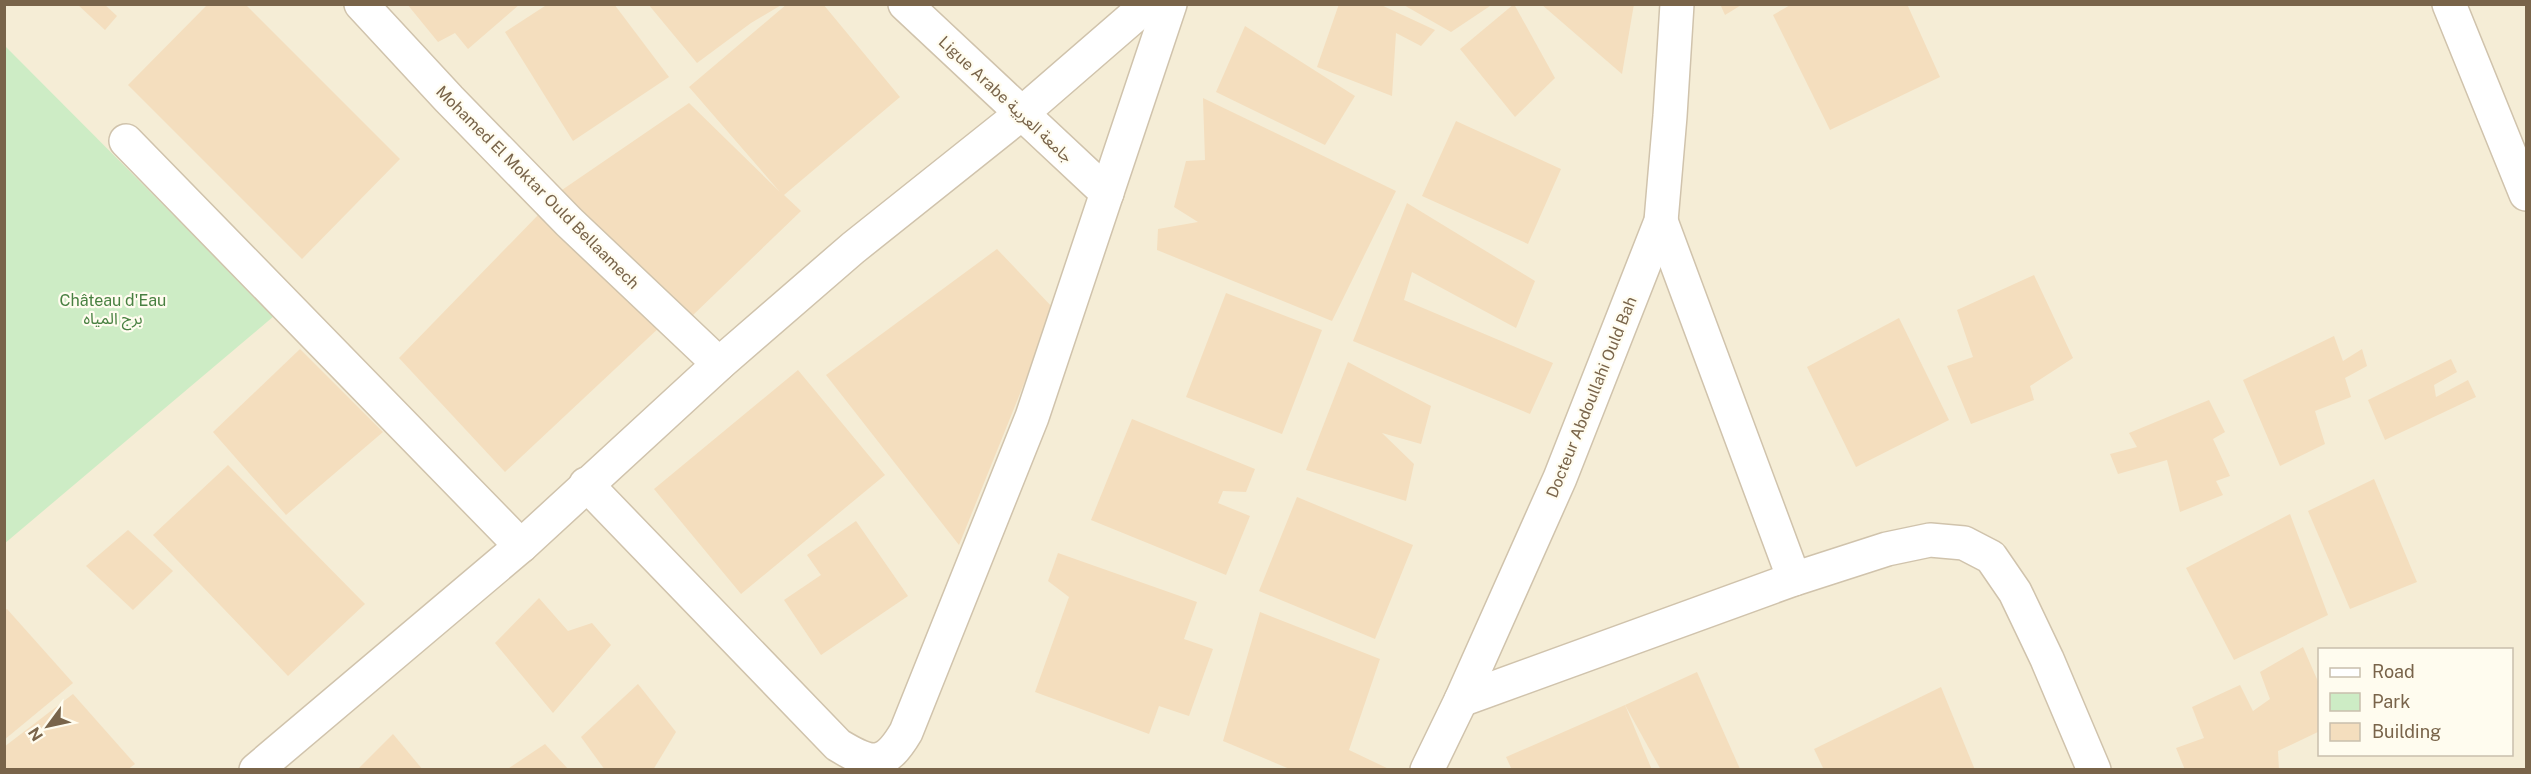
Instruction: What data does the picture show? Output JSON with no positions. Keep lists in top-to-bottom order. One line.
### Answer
{"streets":{"street":["Ligue Arabe جامعة العربية","Mohamed El Moktar Ould Bellaamech","Docteur Abdoullahi Ould Bah"]},"parks":["Château d'Eau برج المياه"],"legend":["Road","Park","Building"],"north":"bottom left"}
